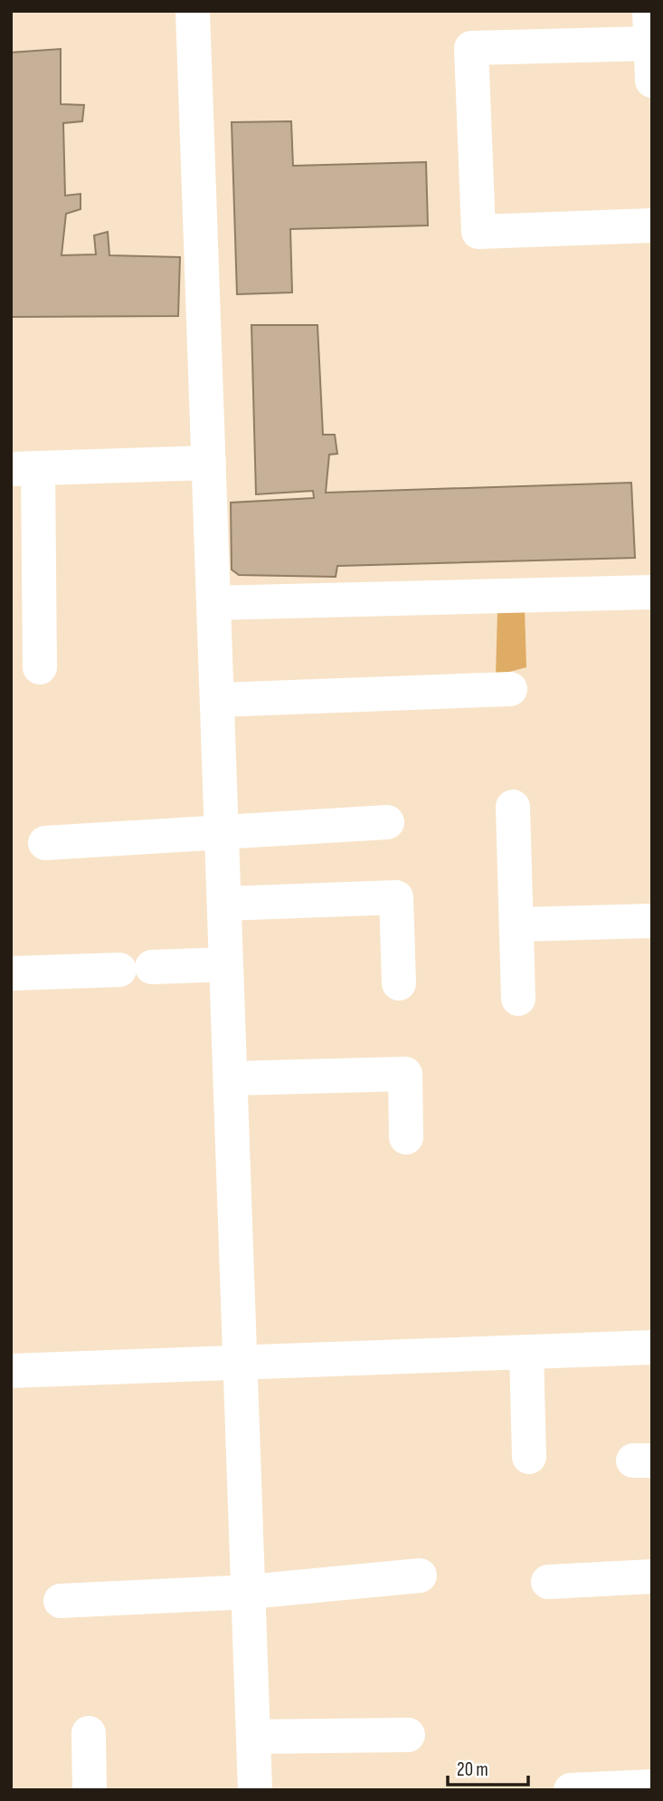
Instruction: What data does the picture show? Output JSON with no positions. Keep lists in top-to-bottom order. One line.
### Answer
{"scale_bar":"20 m"}
